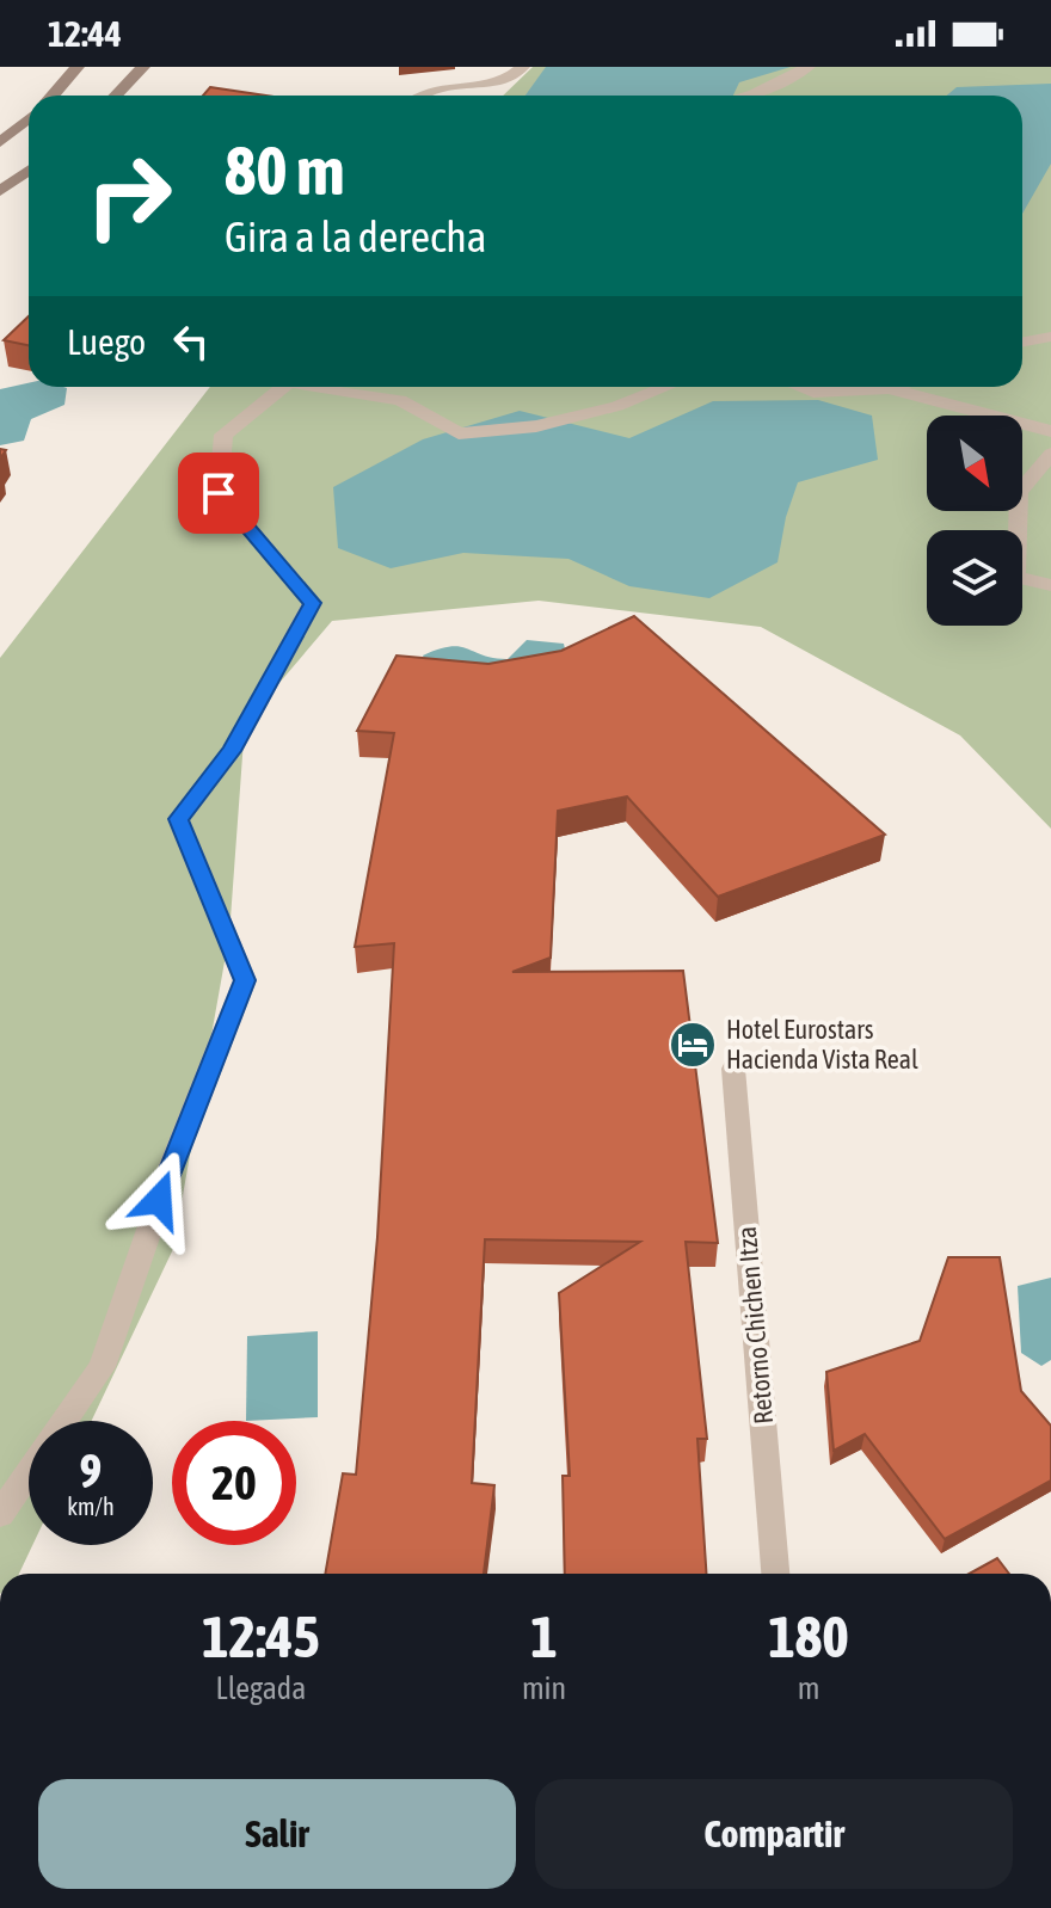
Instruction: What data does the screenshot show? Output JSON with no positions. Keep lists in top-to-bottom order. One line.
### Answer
{"streets":{"street":["Retorno Chichen Itza"]},"places":{"hotel":["Hotel Eurostars Hacienda Vista Real"]},"north":"bottom right","page":{"status":"12:44","turn":["80 m","Gira a la derecha"],"then":"Luego","speed":"9 km/h","limit":"20","eta":["12:45","Llegada","1","min","180","m"],"buttons":["Salir","Compartir"]}}
